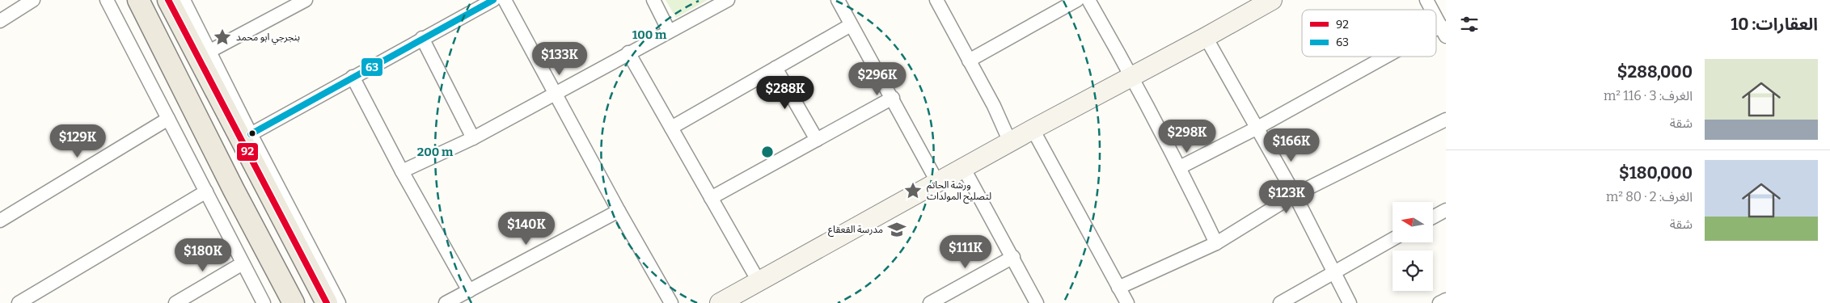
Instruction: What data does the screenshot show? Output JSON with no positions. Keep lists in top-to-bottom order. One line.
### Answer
{"places":{"place":["بنجرجي ابو محمد","ورشة الحاتم لتصليح المولدات"],"school or university":["مدرسة القعقاع"]},"lines":["transit line 92","transit line 63"],"legend":["92","63"],"north":"left","page":{"heading":"العقارات: 10","price":["$133K","$296K","$288K","$298K","$129K","$166K","$123K","$140K","$111K","$180K"],"list":[{"name":"$288,000","note":"الغرف: 3 · 116 m² · شقة"},{"name":"$180,000","note":"الغرف: 2 · 80 m² · شقة"}]},"rings":["100 m","200 m"]}
